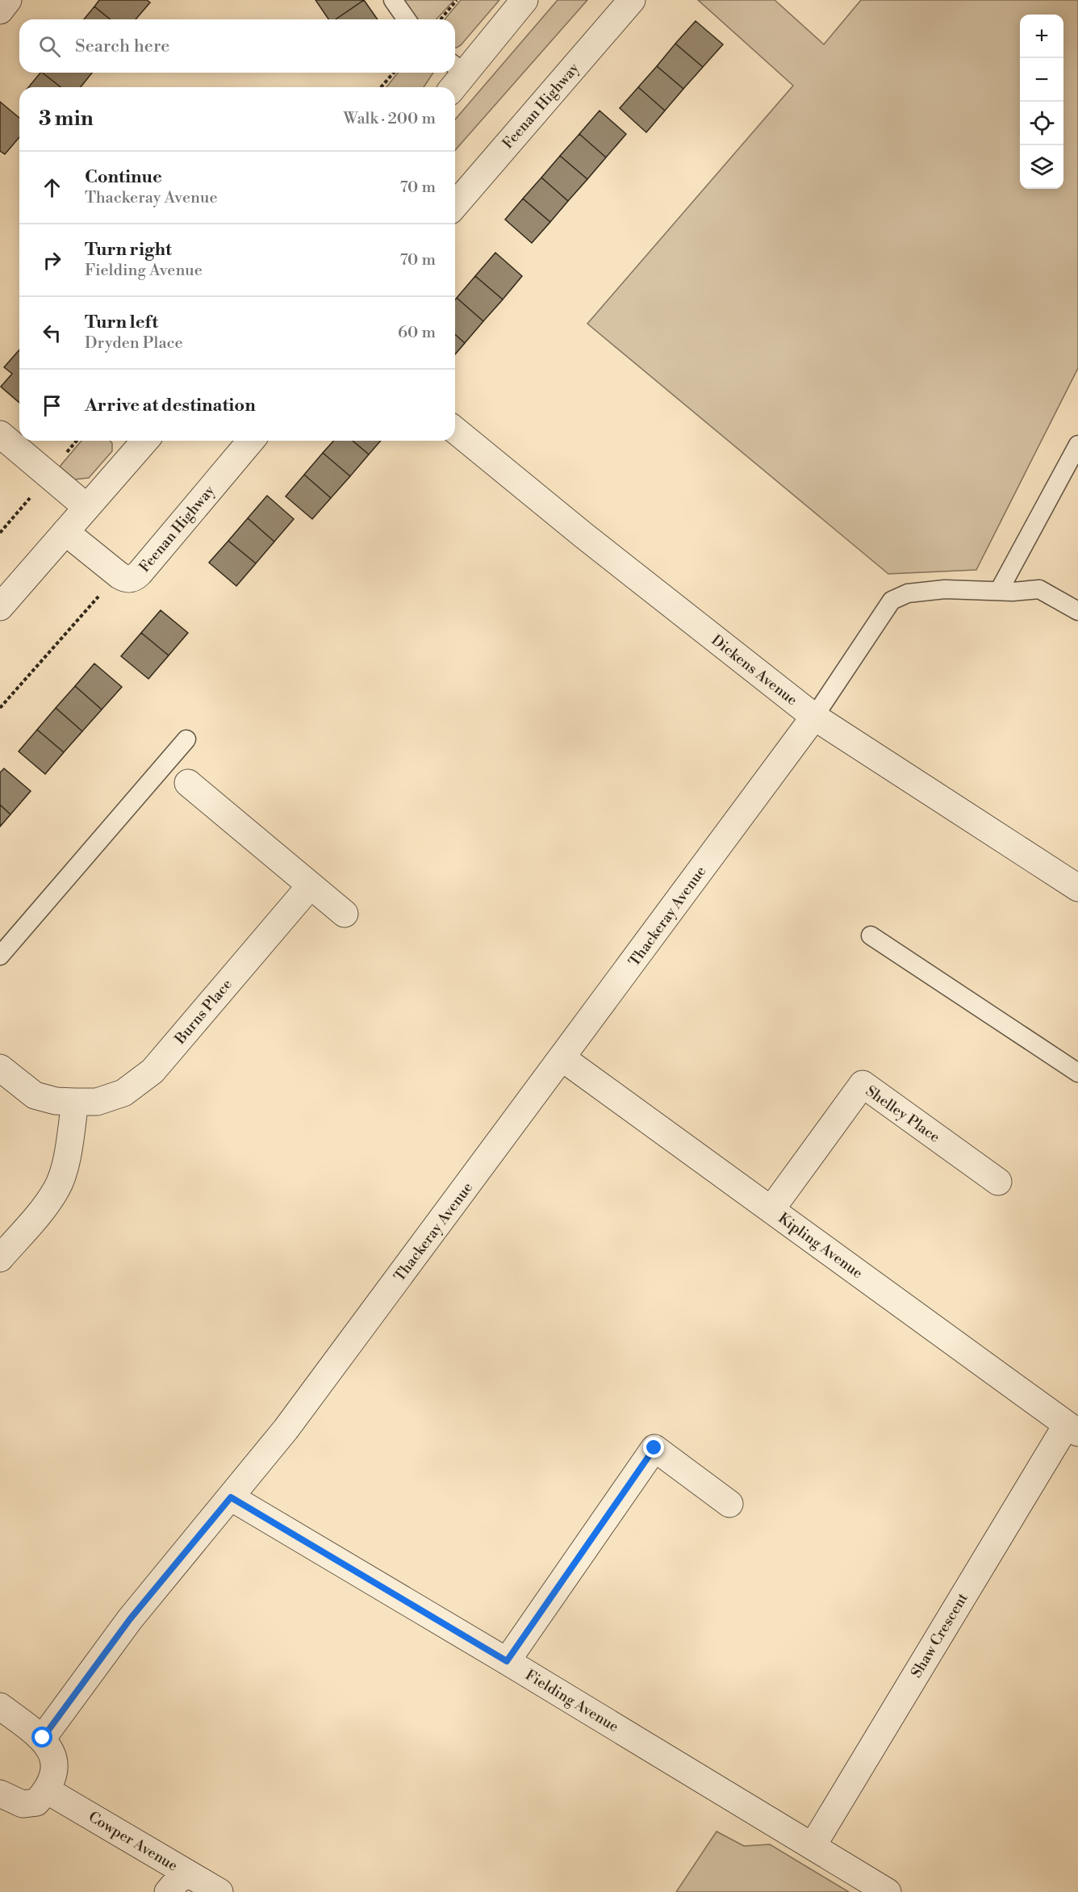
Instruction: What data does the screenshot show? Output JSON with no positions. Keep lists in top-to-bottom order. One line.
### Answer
{"streets":{"street":["Feenan Highway","Dickens Avenue","Thackeray Avenue","Burns Place","Shelley Place","Kipling Avenue","Shaw Crescent","Fielding Avenue","Cowper Avenue"]},"crossings":[["Dickens Avenue","Thackeray Avenue"],["Thackeray Avenue","Kipling Avenue"],["Thackeray Avenue","Fielding Avenue"],["Shelley Place","Kipling Avenue"],["Kipling Avenue","Shaw Crescent"],["Shaw Crescent","Fielding Avenue"]],"page":{"map_buttons":["+","−"],"search":"Search here","heading":["3 min","Walk · 200 m"],"list":[["Continue","Thackeray Avenue","70 m"],["Turn right","Fielding Avenue","70 m"],["Turn left","Dryden Place","60 m"],"Arrive at destination"]}}
